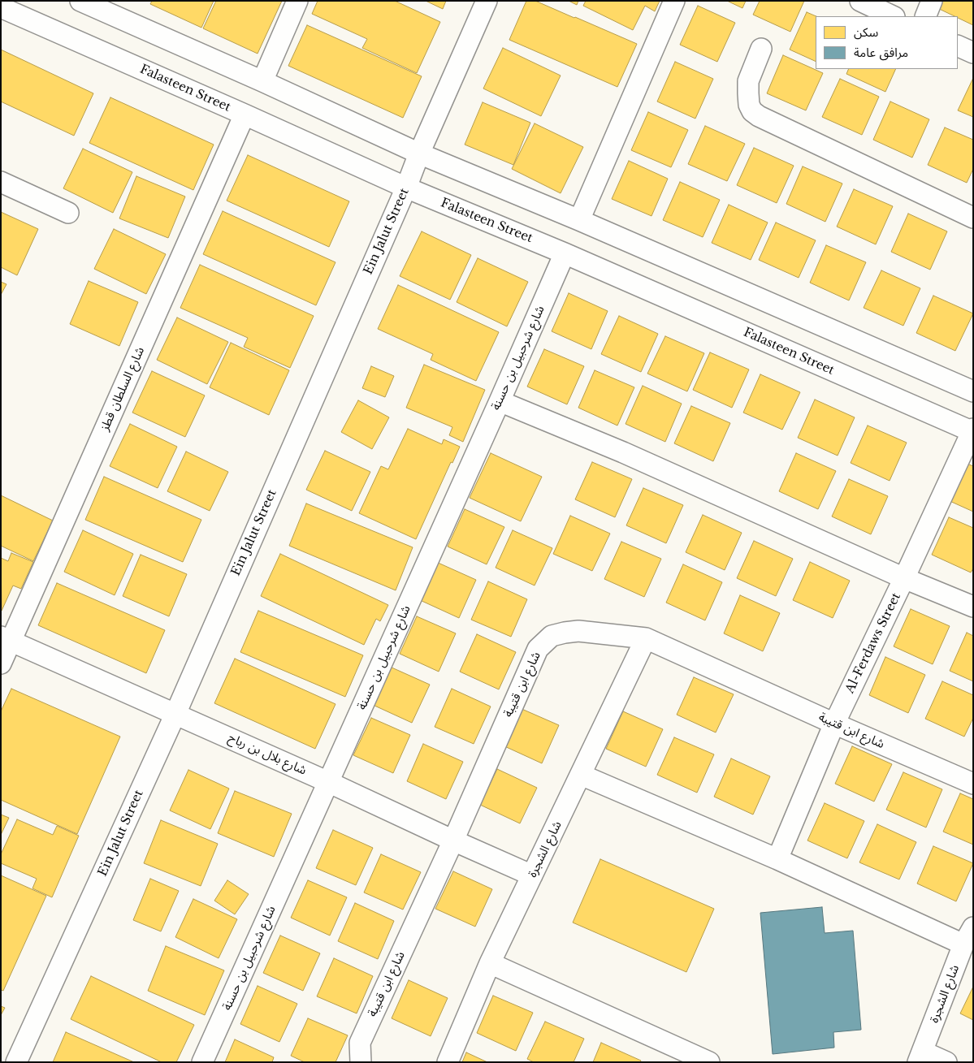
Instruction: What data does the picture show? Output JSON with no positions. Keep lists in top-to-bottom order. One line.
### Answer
{"streets":{"street":["Falasteen Street","Ein Jalut Street","شارع شرحبيل بن حسنة","شارع السلطان قطز","Al-Ferdaws Street","شارع ابن قتيبة","شارع بلال بن رباح","شارع الشجرة"]},"crossings":[["Falasteen Street","Ein Jalut Street"],["Falasteen Street","شارع شرحبيل بن حسنة"],["Falasteen Street","شارع السلطان قطز"],["Falasteen Street","Al-Ferdaws Street"],["Ein Jalut Street","شارع بلال بن رباح"],["شارع شرحبيل بن حسنة","شارع بلال بن رباح"],["شارع السلطان قطز","شارع بلال بن رباح"],["Al-Ferdaws Street","شارع ابن قتيبة"],["شارع ابن قتيبة","شارع بلال بن رباح"],["شارع ابن قتيبة","شارع الشجرة"],["شارع بلال بن رباح","شارع الشجرة"]],"legend":["سكن","مرافق عامة"]}
